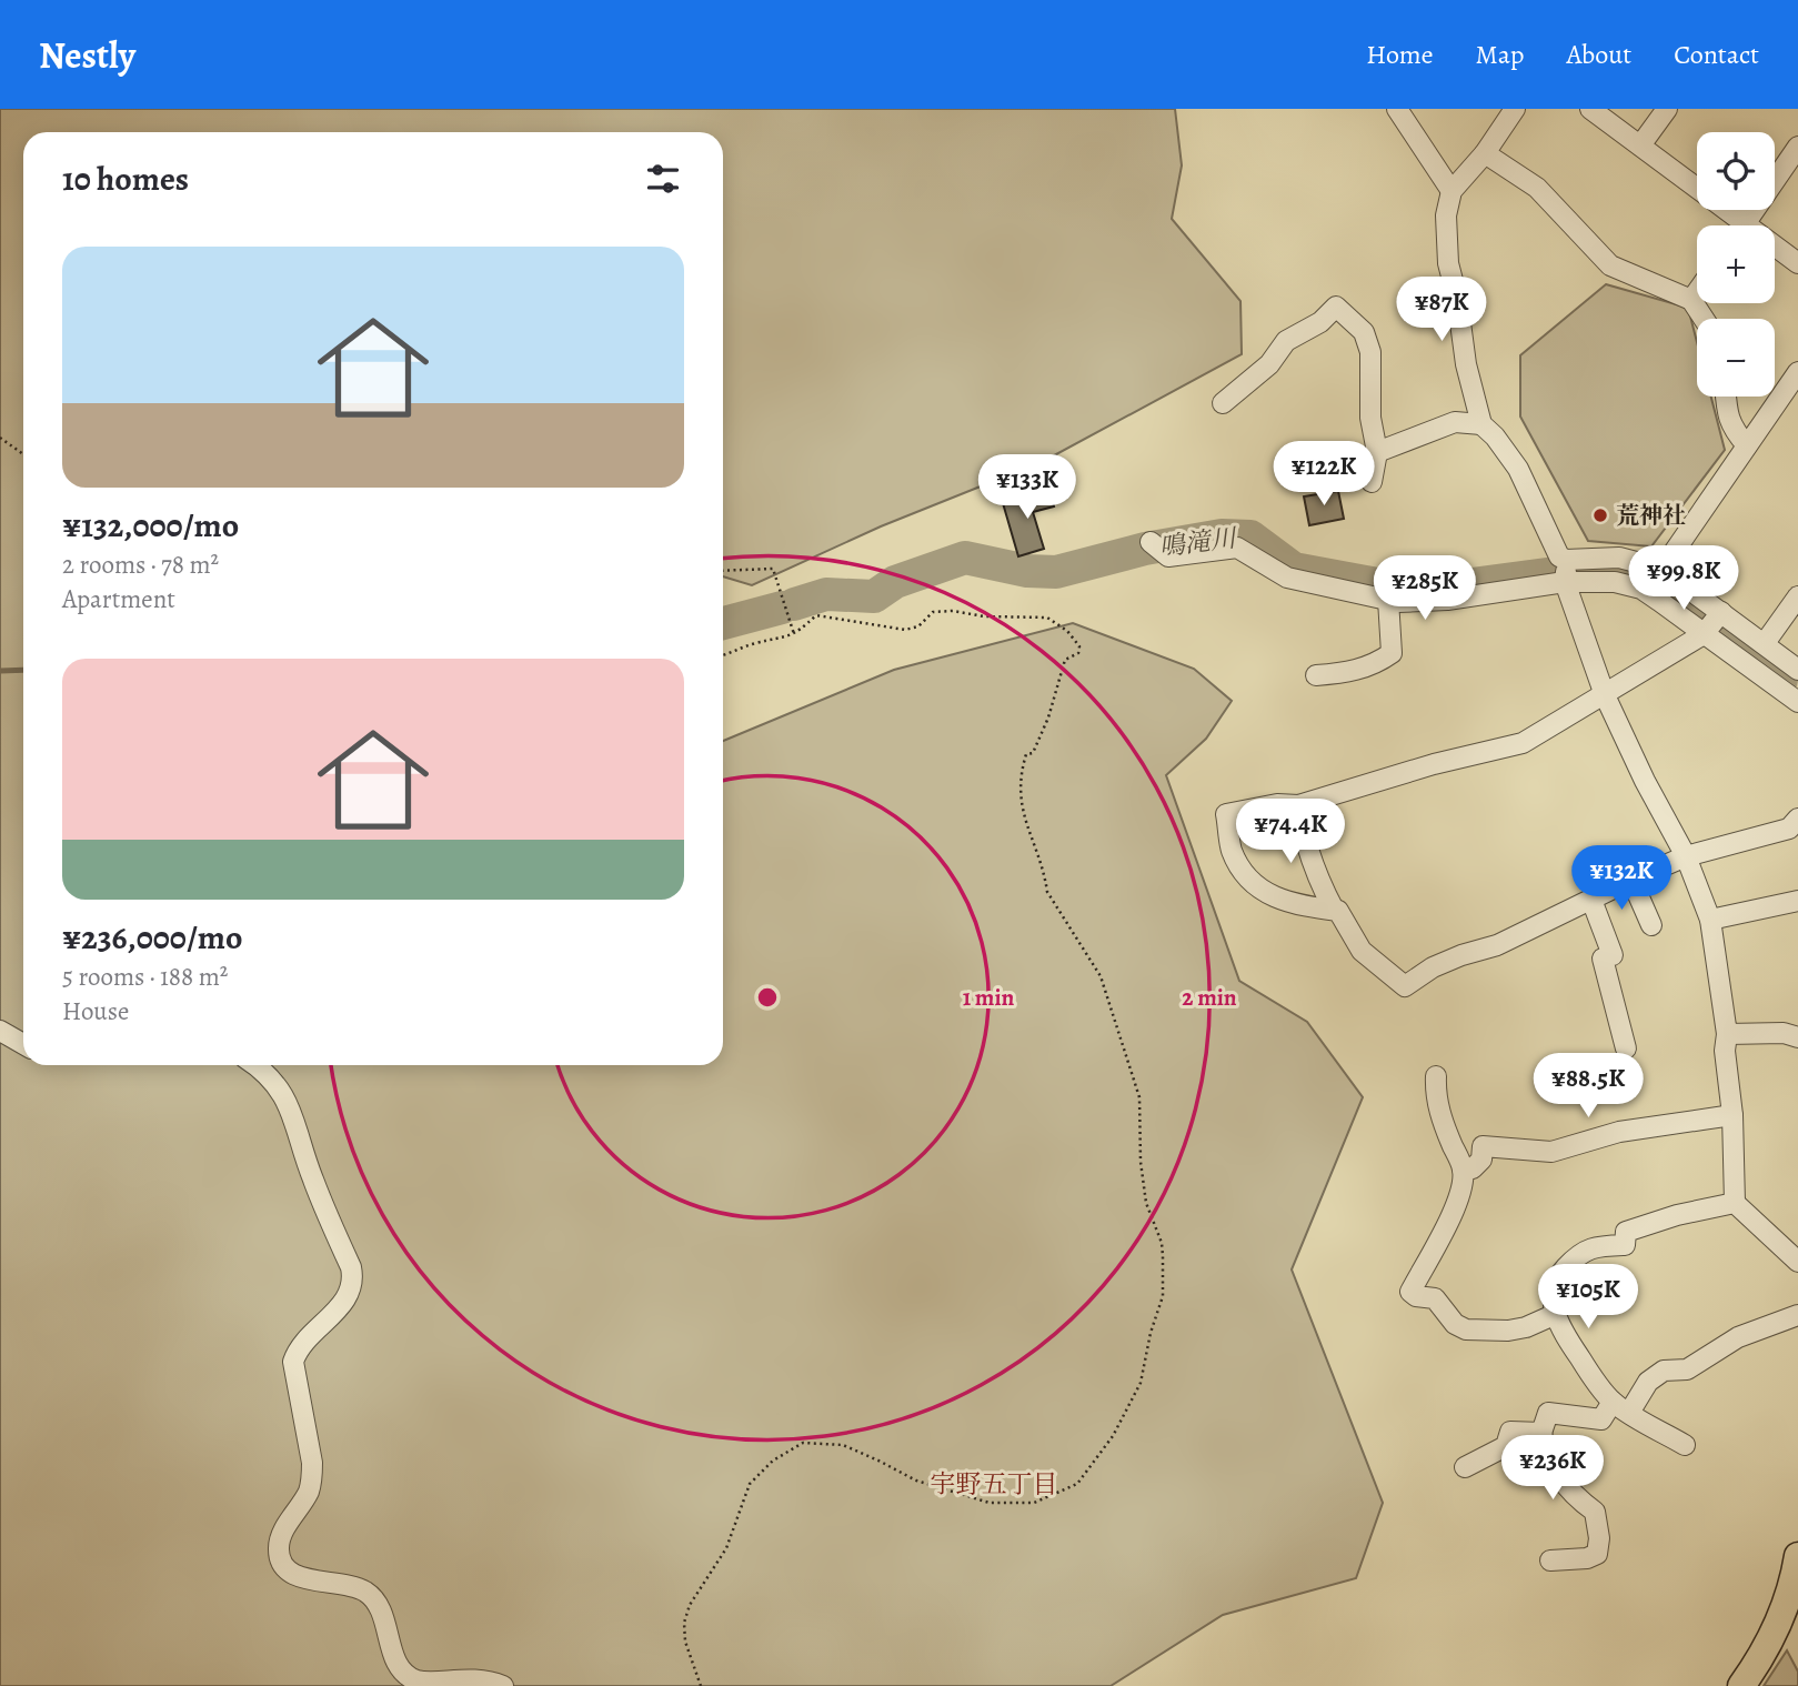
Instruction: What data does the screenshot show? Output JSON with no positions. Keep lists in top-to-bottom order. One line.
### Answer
{"districts":["宇野五丁目"],"water":["鳴滝川"],"places":["荒神社"],"page":{"header":"Nestly","nav":["Home","Map","About","Contact"],"map_buttons":["+","−"],"heading":"10 homes","list":[{"name":"¥132,000/mo","note":"2 rooms · 78 m² · Apartment"},{"name":"¥236,000/mo","note":"5 rooms · 188 m² · House"}],"price":["¥87K","¥122K","¥133K","¥99.8K","¥285K","¥74.4K","¥132K","¥88.5K","¥105K","¥236K"]},"rings":["1 min","2 min"]}
